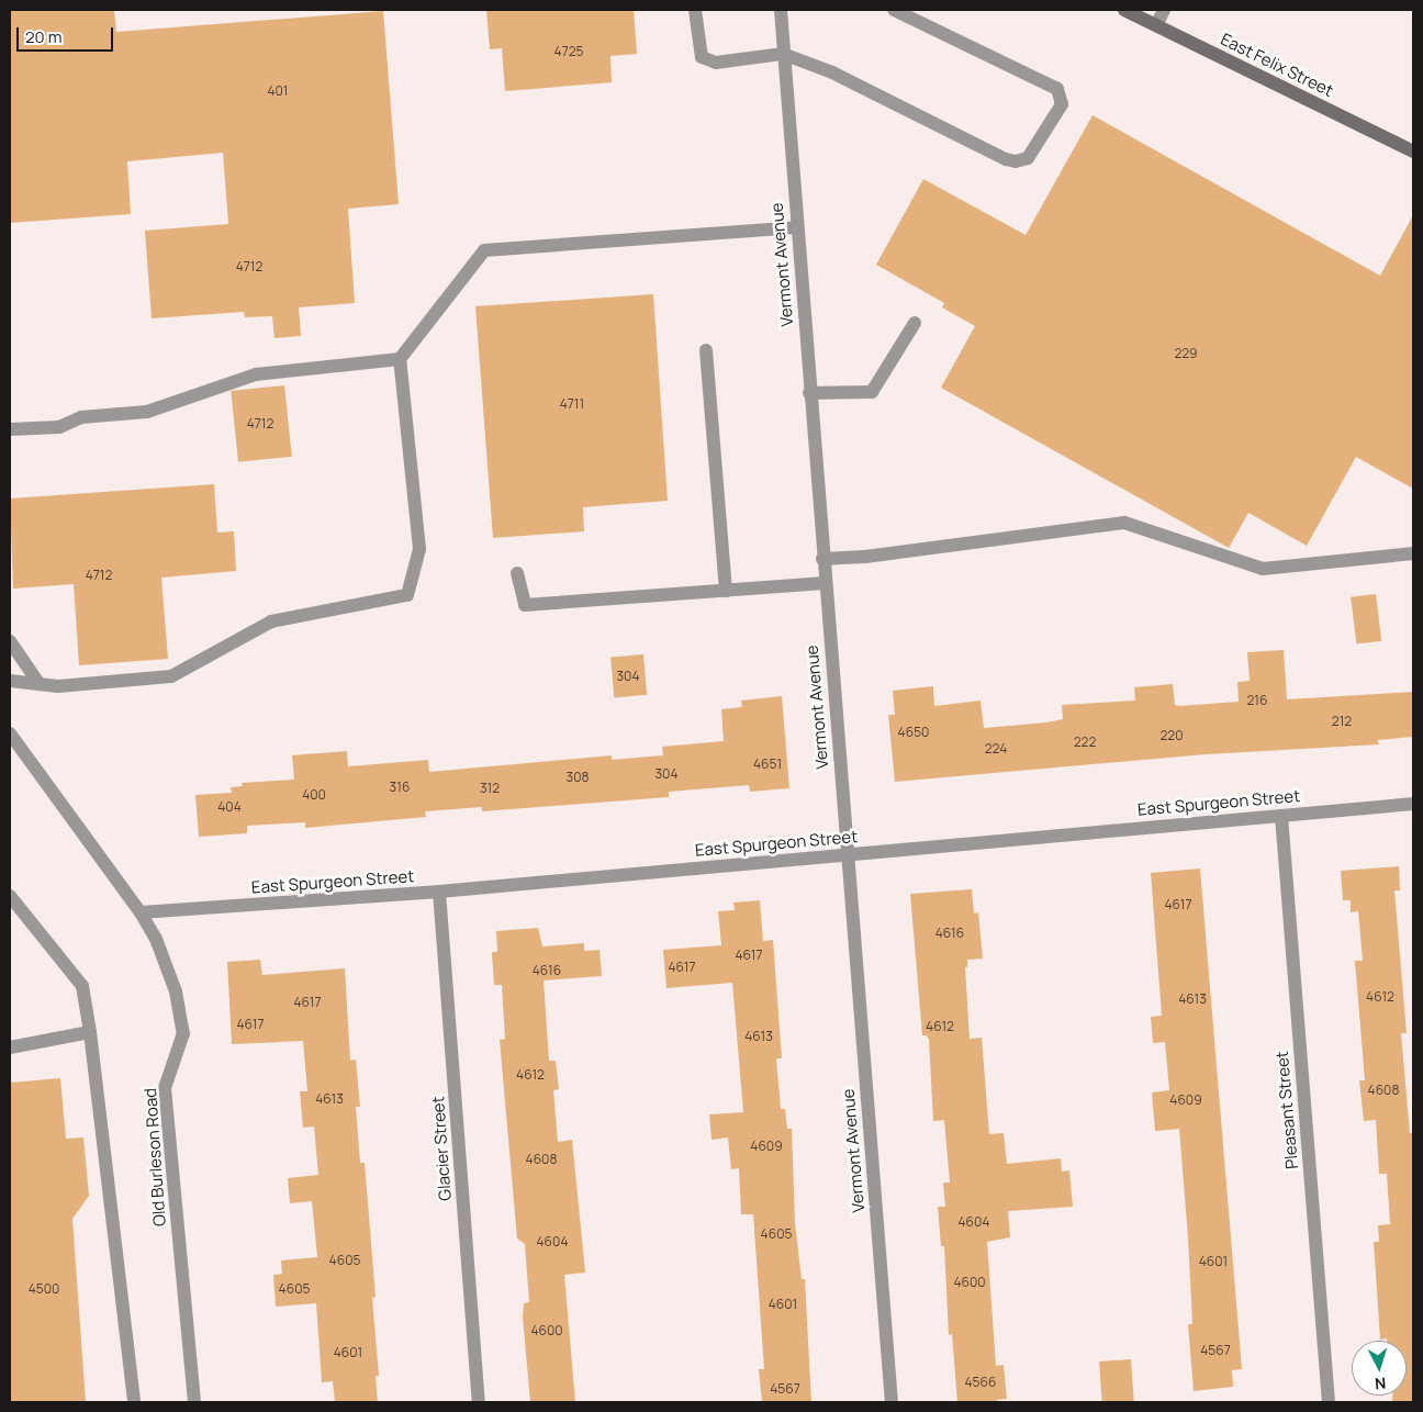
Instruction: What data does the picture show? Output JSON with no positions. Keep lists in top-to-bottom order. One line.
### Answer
{"streets":{"street":["East Felix Street","Vermont Avenue","East Spurgeon Street","Pleasant Street","Glacier Street","Old Burleson Road"]},"crossings":[["Vermont Avenue","East Spurgeon Street"],["East Spurgeon Street","Pleasant Street"],["East Spurgeon Street","Glacier Street"],["East Spurgeon Street","Old Burleson Road"]],"house_numbers":["4725","401","4712","229","4711","4712","4712","304","216","212","4650","220","222","224","4651","304","308","316","312","400","404","4617","4616","4617","4617","4616","4612","4613","4617","4617","4612","4613","4612","4608","4613","4609","4609","4608","4604","4605","4604","4605","4601","4600","4500","4605","4601","4600","4567","4601","4566","4567"],"scale_bar":"20 m","north":"bottom"}
